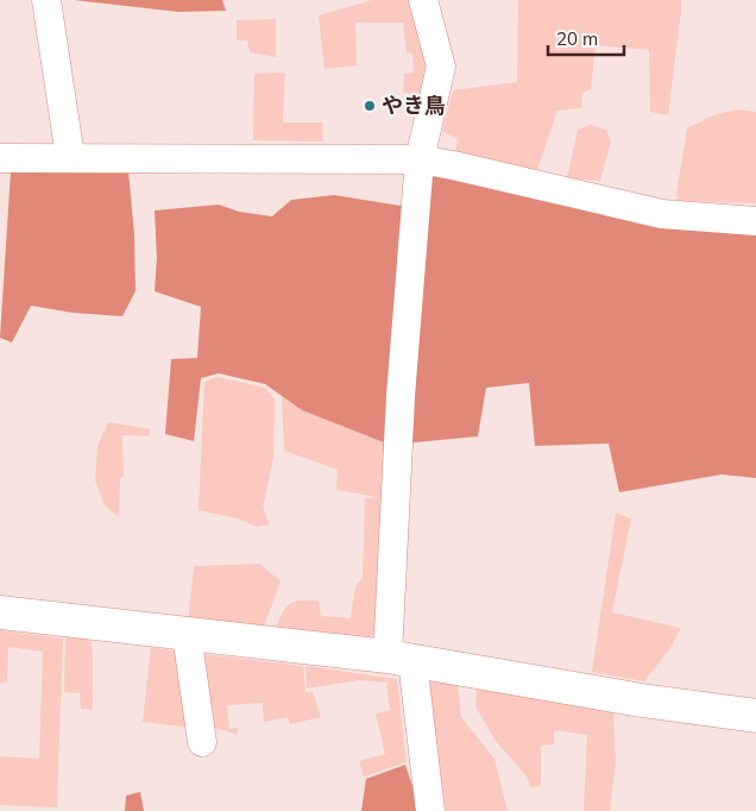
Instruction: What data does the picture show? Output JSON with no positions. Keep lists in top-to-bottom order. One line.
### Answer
{"places":["やき鳥"],"scale_bar":"20 m"}
